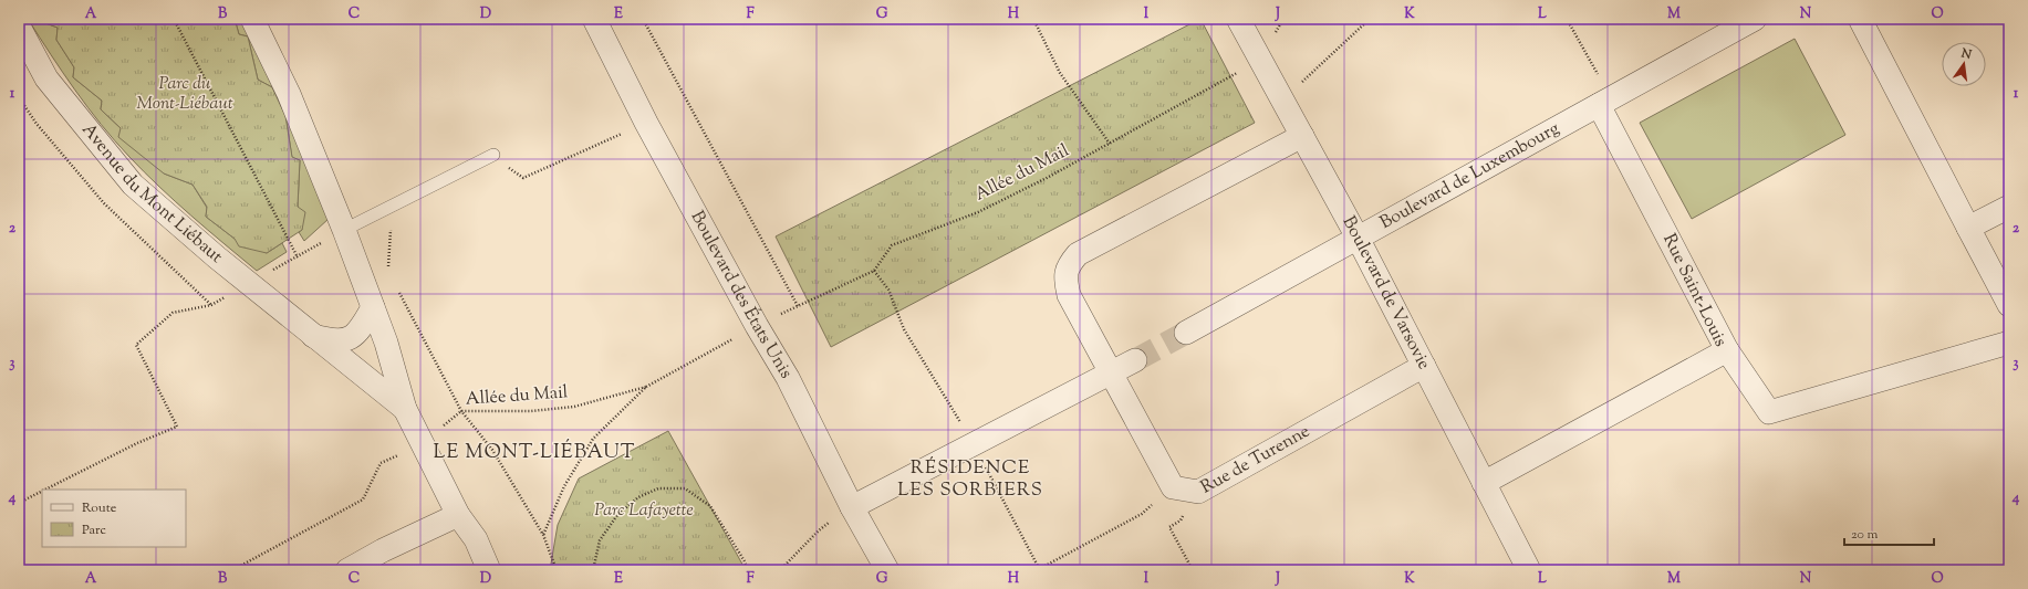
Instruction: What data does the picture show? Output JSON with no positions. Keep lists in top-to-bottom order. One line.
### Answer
{"streets":{"street":["Boulevard de Luxembourg","Avenue du Mont Liébaut","Rue Saint-Louis","Boulevard des États Unis","Boulevard de Varsovie","Rue de Turenne"],"path":["Allée du Mail"]},"crossings":[["Allée du Mail","Avenue du Mont Liébaut"],["Allée du Mail","Boulevard des États Unis"],["Allée du Mail","Boulevard de Varsovie"],["Boulevard de Luxembourg","Rue Saint-Louis"],["Boulevard de Luxembourg","Boulevard de Varsovie"],["Rue Saint-Louis","Boulevard de Varsovie"],["Boulevard de Varsovie","Rue de Turenne"]],"districts":["LE MONT-LIÉBAUT","RÉSIDENCE LES SORBIERS"],"parks":["Parc du Mont-Liébaut","Parc Lafayette"],"legend":["Route","Parc"],"scale_bar":"20 m","north":"top","grid":{"columns":["A","B","C","D","E","F","G","H","I","J","K","L","M","N","O"],"rows":["1","2","3","4"]}}
